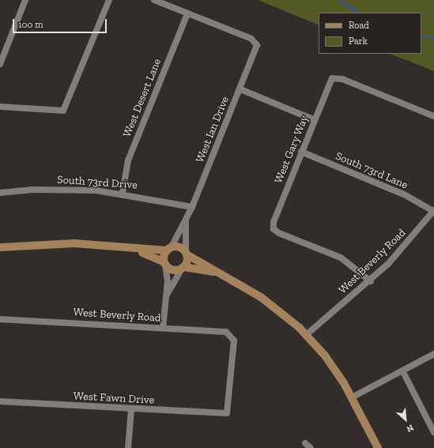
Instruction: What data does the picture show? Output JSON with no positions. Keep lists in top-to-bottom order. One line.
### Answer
{"streets":{"street":["West Desert Lane","West Ian Drive","West Gary Way","South 73rd Lane","South 73rd Drive","West Beverly Road","West Fawn Drive"]},"crossings":[["West Desert Lane","West Ian Drive"],["West Desert Lane","South 73rd Drive"],["West Ian Drive","South 73rd Drive"],["West Gary Way","South 73rd Lane"],["West Gary Way","West Beverly Road"],["South 73rd Lane","West Beverly Road"],["West Beverly Road","West Fawn Drive"]],"legend":["Road","Park"],"scale_bar":"100 m","north":"bottom right"}
